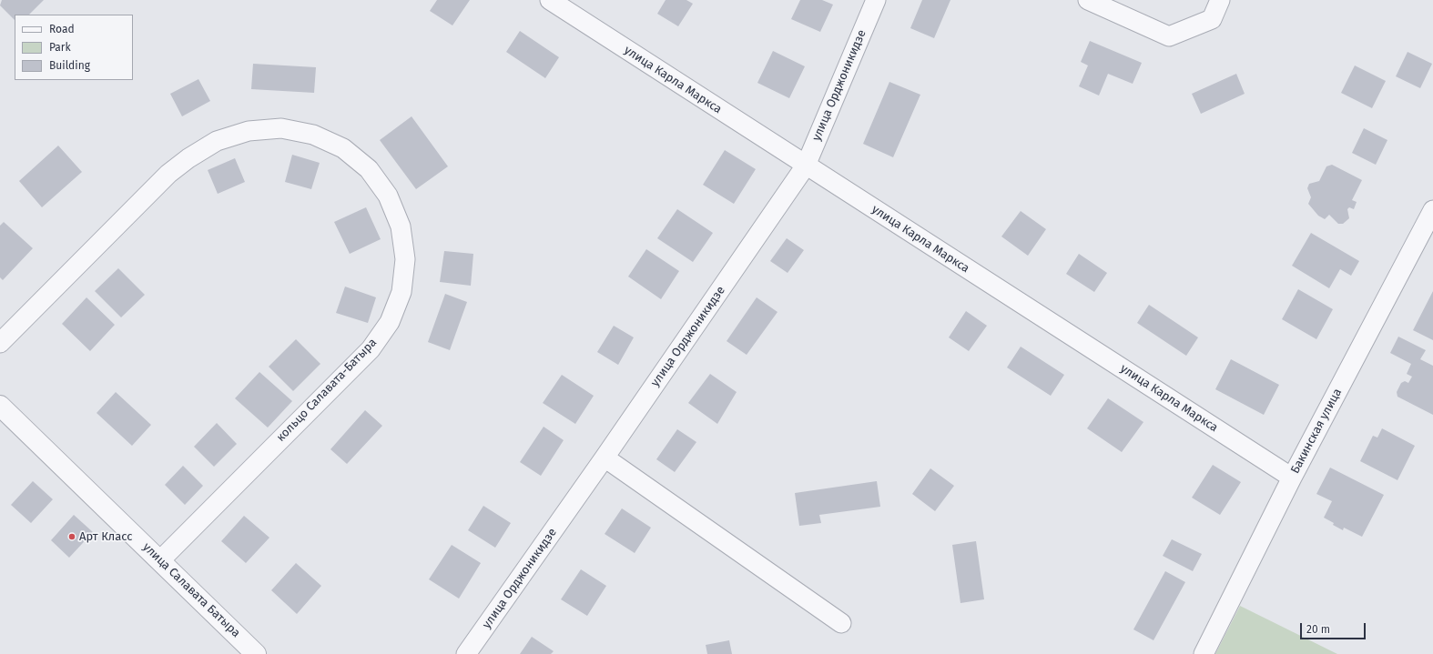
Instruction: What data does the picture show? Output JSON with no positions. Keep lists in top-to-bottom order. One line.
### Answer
{"streets":{"street":["улица Карла Маркса","улица Орджоникидзе","кольцо Салавата-Батыра","Бакинская улица","улица Салавата Батыра"]},"crossings":[["улица Карла Маркса","улица Орджоникидзе"],["улица Карла Маркса","Бакинская улица"],["кольцо Салавата-Батыра","улица Салавата Батыра"]],"places":["Арт Класс"],"legend":["Road","Park","Building"],"scale_bar":"20 m"}
